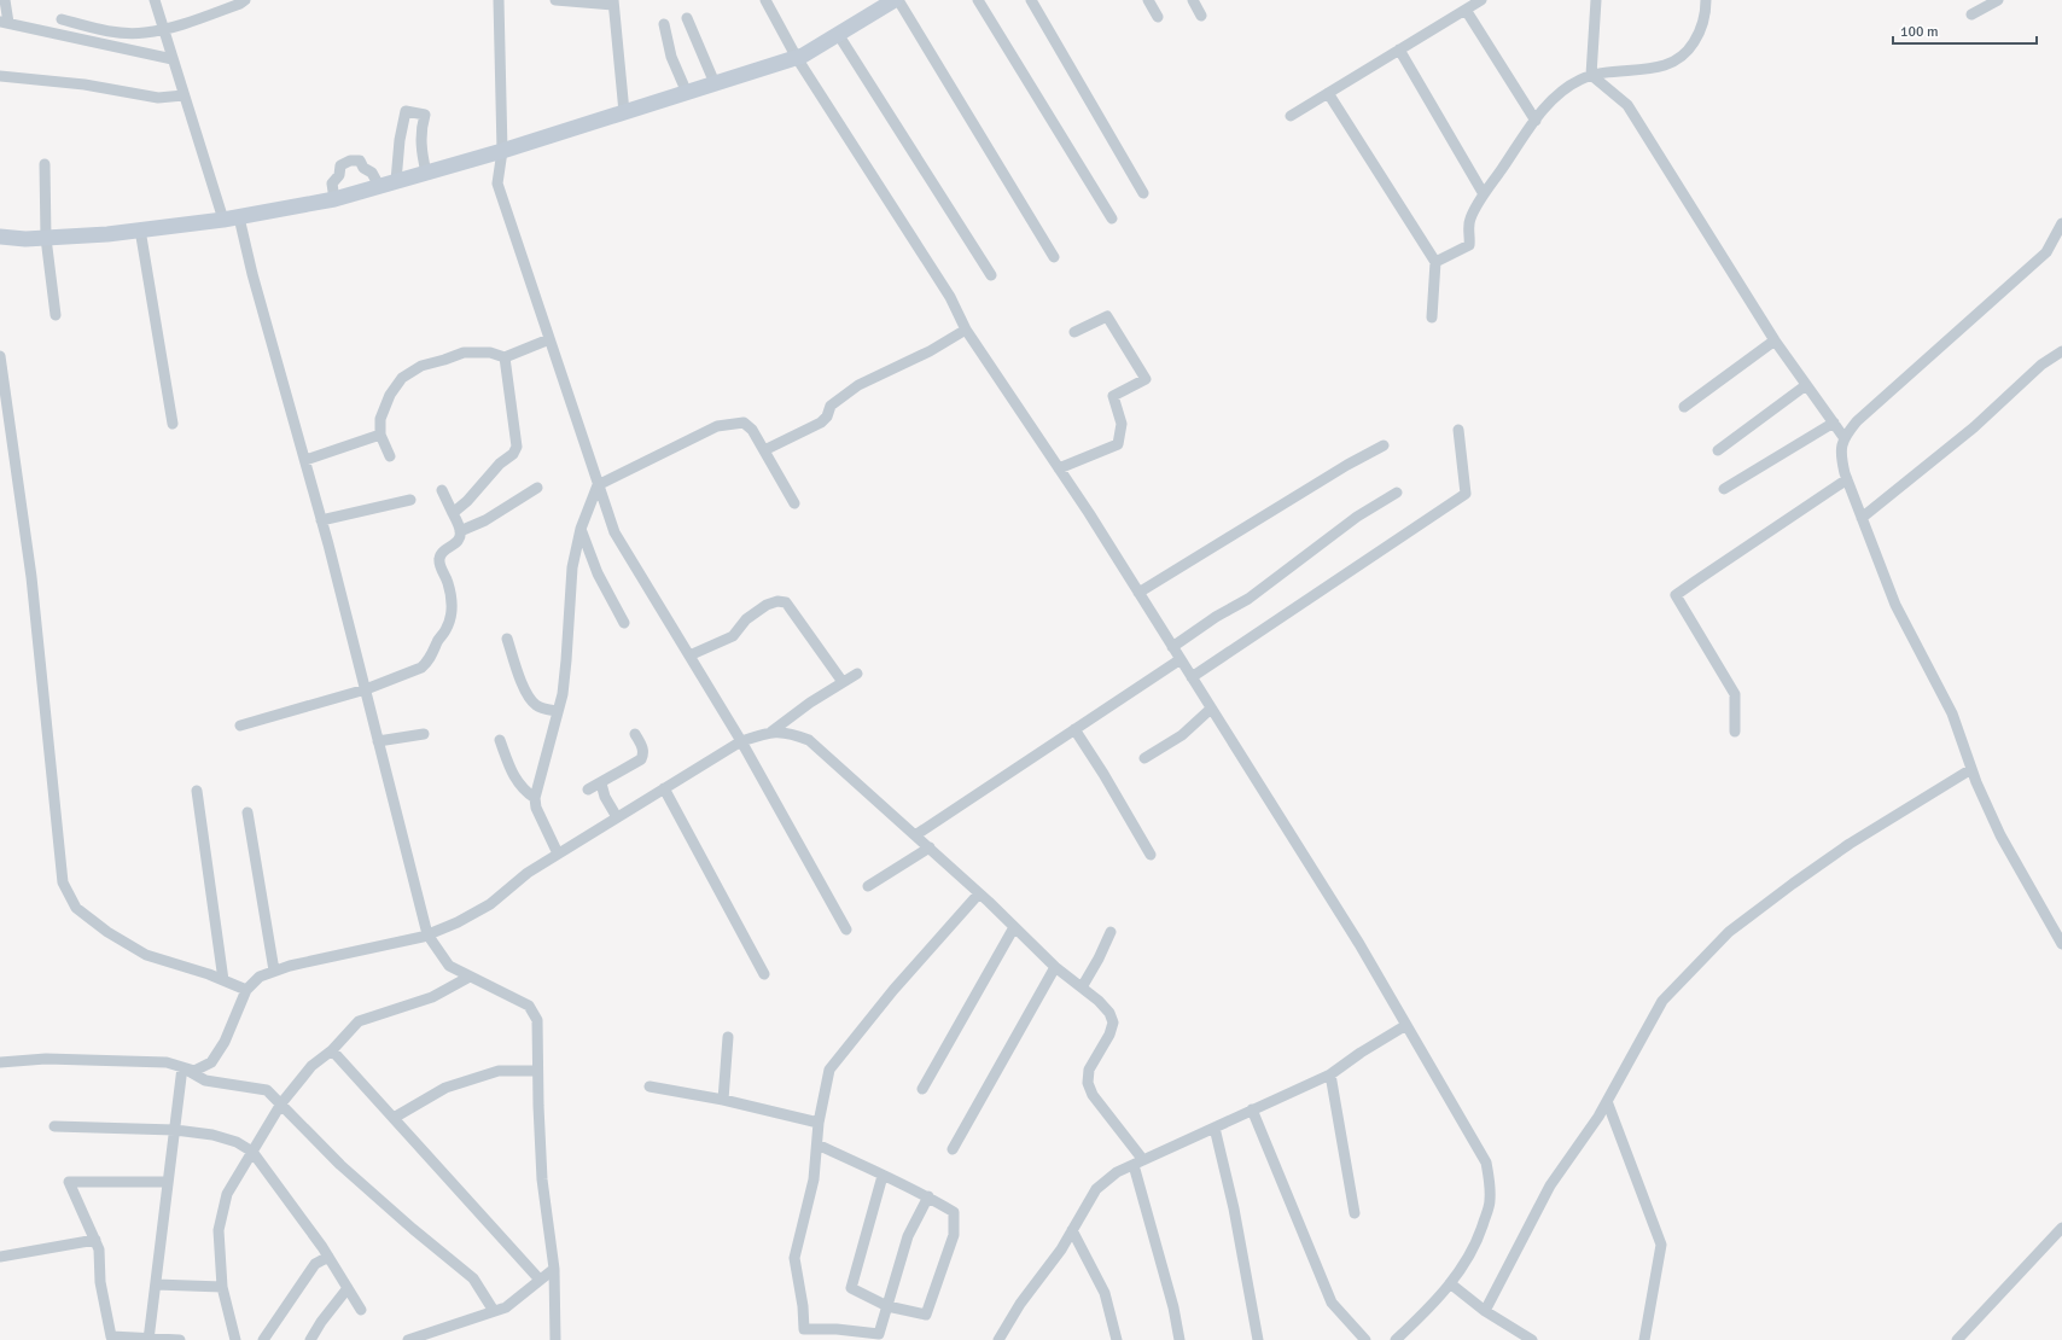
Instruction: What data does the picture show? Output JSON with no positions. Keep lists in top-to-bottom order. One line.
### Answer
{"scale_bar":"100 m"}
